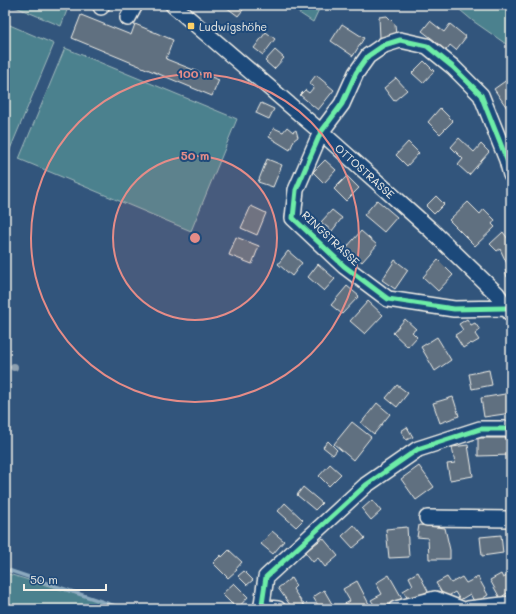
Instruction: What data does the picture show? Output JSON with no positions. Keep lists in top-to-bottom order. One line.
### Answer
{"streets":{"street":["OTTOSTRASSE","RINGSTRASSE"]},"crossings":[["OTTOSTRASSE","RINGSTRASSE"]],"places":{"transit":["Ludwigshöhe"]},"scale_bar":"50 m","rings":["100 m","50 m"]}
